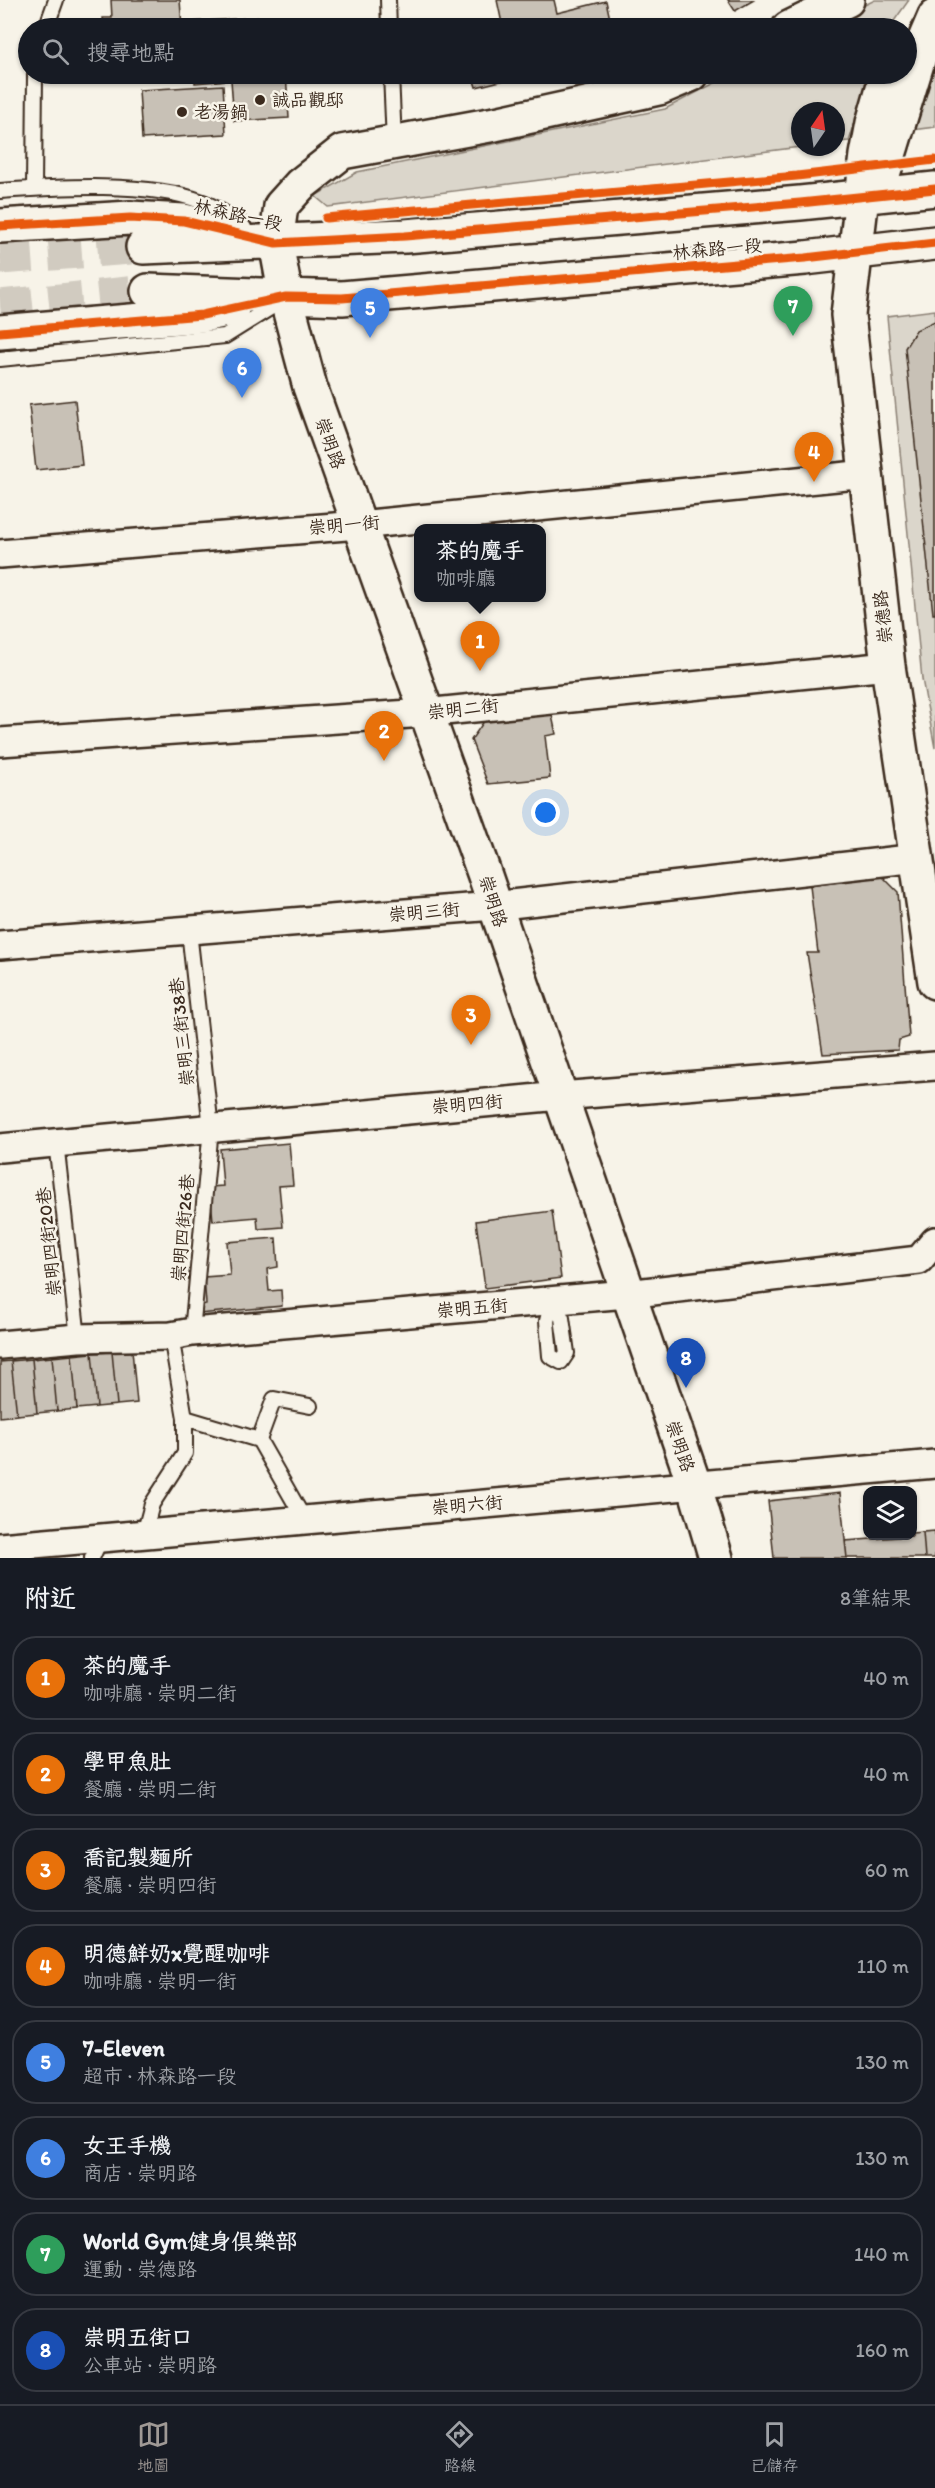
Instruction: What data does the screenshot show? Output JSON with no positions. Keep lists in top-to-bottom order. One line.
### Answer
{"streets":{"street":["林森路一段","崇明路","崇明一街","崇德路","崇明二街","崇明三街","崇明四街","崇明五街","崇明六街"],"lane":["崇明三街38巷","崇明四街26巷","崇明四街20巷"]},"crossings":[["林森路一段","崇明路"],["林森路一段","崇德路"],["崇明路","崇明一街"],["崇明路","崇明二街"],["崇明路","崇明三街"],["崇明路","崇明四街"],["崇明路","崇明五街"],["崇明路","崇明六街"],["崇明一街","崇德路"],["崇德路","崇明二街"],["崇德路","崇明三街"],["崇明三街","崇明三街38巷"],["崇明三街38巷","崇明四街"],["崇明三街38巷","崇明四街26巷"],["崇明四街","崇明四街26巷"],["崇明四街","崇明四街20巷"],["崇明四街26巷","崇明五街"],["崇明四街26巷","崇明六街"],["崇明四街20巷","崇明五街"]],"places":["誠品觀邸","老湯鍋"],"north":"top","page":{"search":"搜尋地點","pins":["7","5","6","4","1","2","3","8"],"popup":["茶的魔手","咖啡廳"],"heading":["附近","8筆結果"],"list":[{"mark":"1","name":"茶的魔手","note":"咖啡廳 · 崇明二街","value":"40 m"},{"mark":"2","name":"學甲魚肚","note":"餐廳 · 崇明二街","value":"40 m"},{"mark":"3","name":"喬記製麵所","note":"餐廳 · 崇明四街","value":"60 m"},{"mark":"4","name":"明德鮮奶x覺醒咖啡","note":"咖啡廳 · 崇明一街","value":"110 m"},{"mark":"5","name":"7-Eleven","note":"超市 · 林森路一段","value":"130 m"},{"mark":"6","name":"女王手機","note":"商店 · 崇明路","value":"130 m"},{"mark":"7","name":"World Gym健身俱樂部","note":"運動 · 崇德路","value":"140 m"},{"mark":"8","name":"崇明五街口","note":"公車站 · 崇明路","value":"160 m"}],"nav":["地圖","路線","已儲存"]}}
